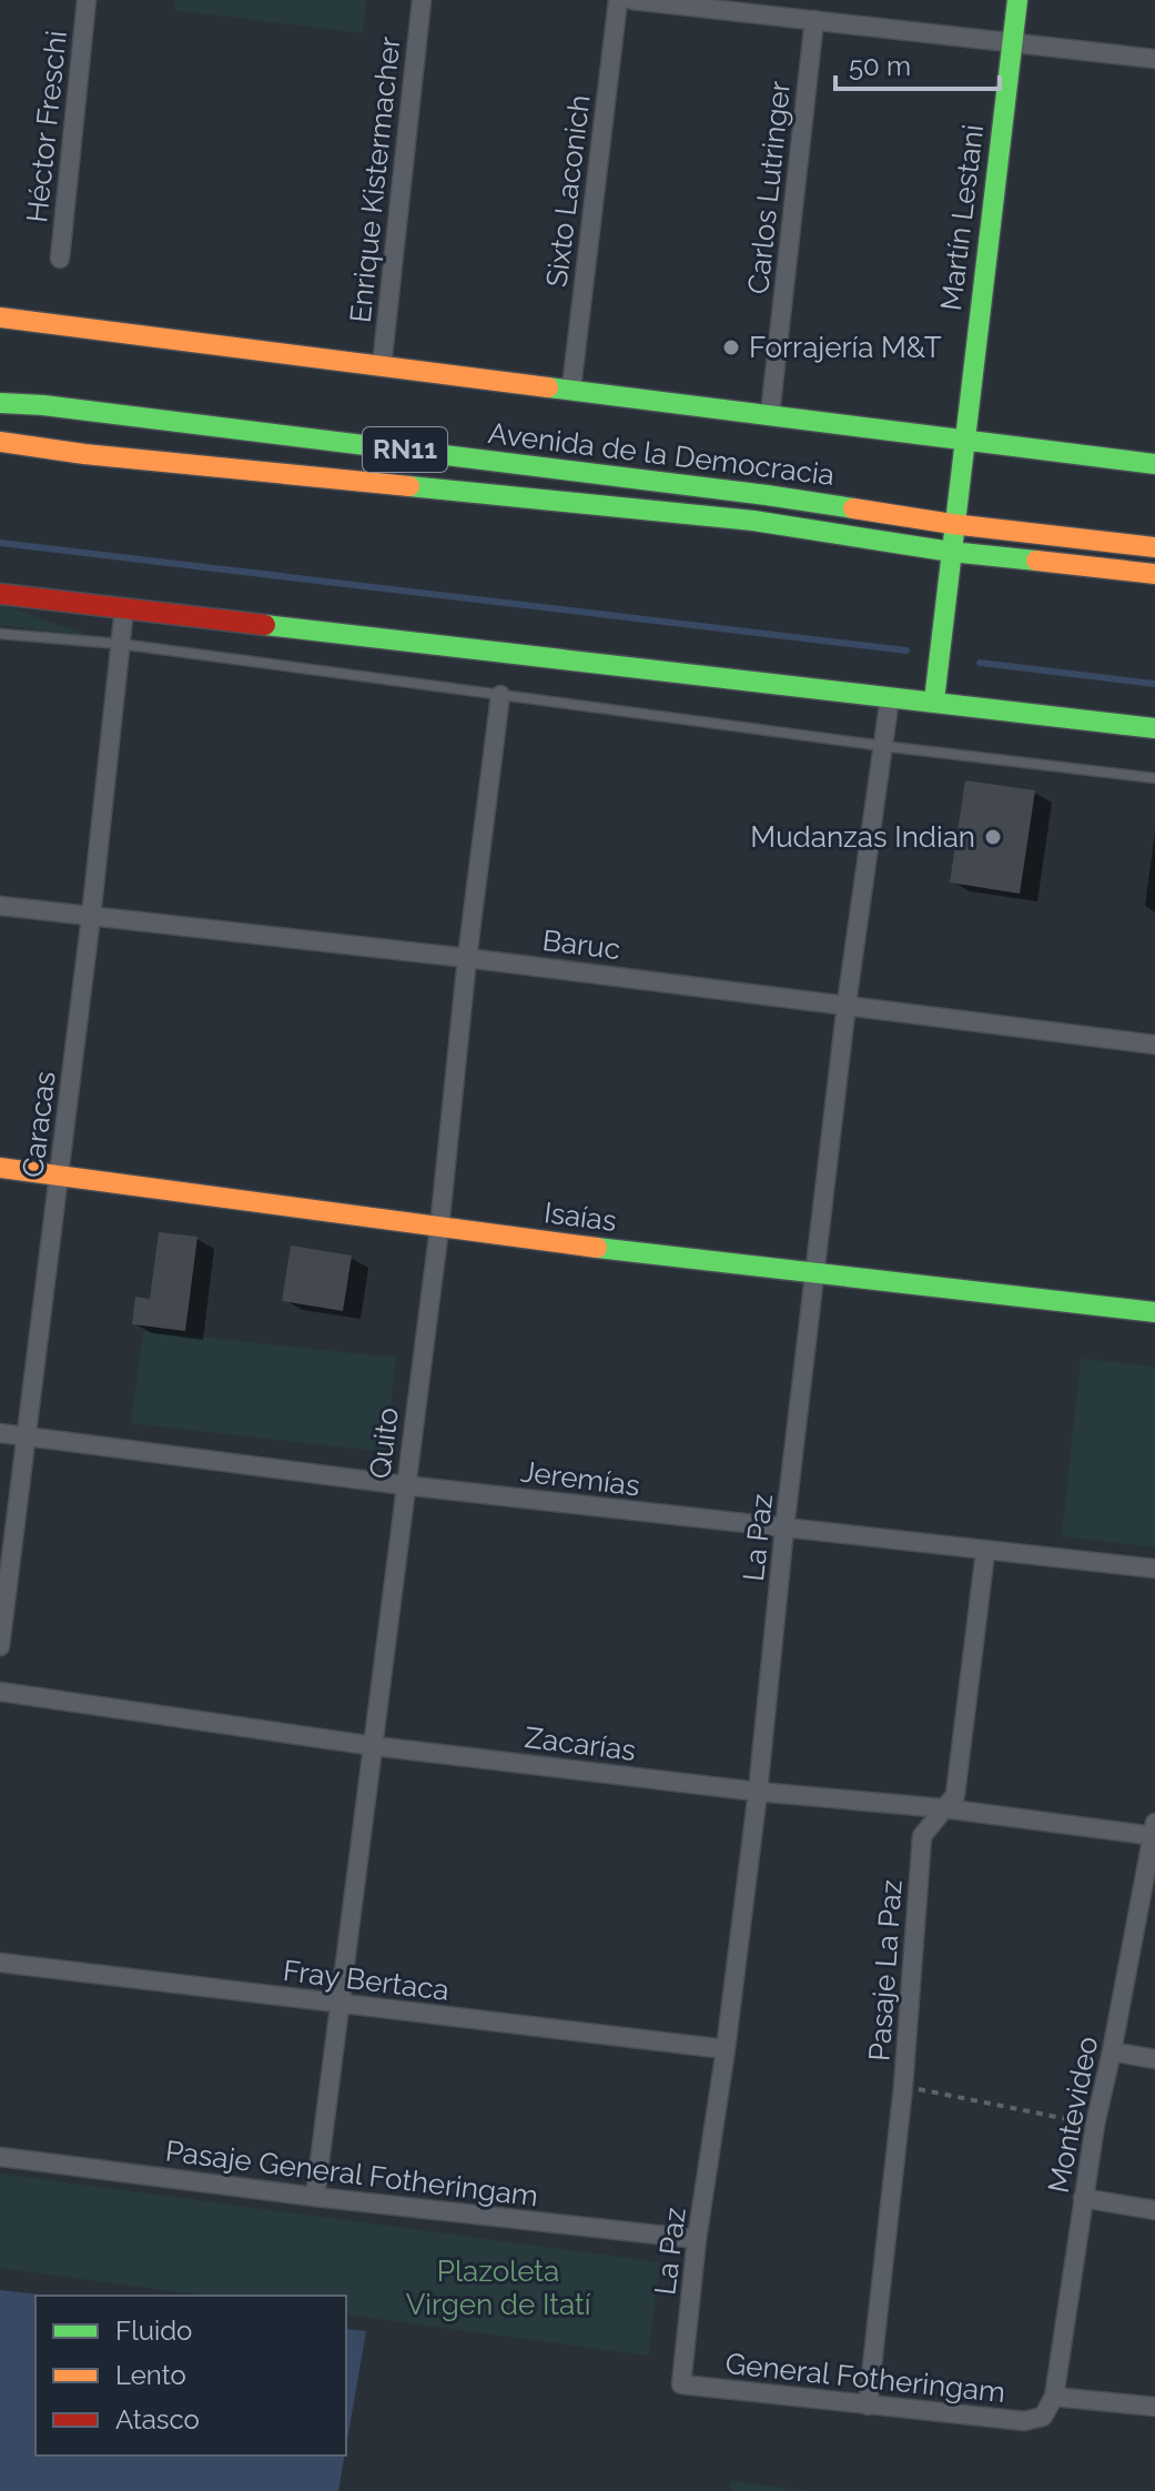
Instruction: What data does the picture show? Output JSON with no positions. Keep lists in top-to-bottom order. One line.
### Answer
{"streets":{"main road":["Martín Lestani","RN11","Avenida de la Democracia","Isaías"],"street":["Héctor Freschi","Enrique Kistermacher","Carlos Lutringer","Sixto Laconich","Baruc","Caracas","Quito","Jeremías","La Paz","Zacarías","Pasaje La Paz","Fray Bertaca","Montevideo","Pasaje General Fotheringam","General Fotheringam"]},"crossings":[["Enrique Kistermacher","Avenida de la Democracia"],["Carlos Lutringer","Avenida de la Democracia"],["Sixto Laconich","Avenida de la Democracia"],["Martín Lestani","Avenida de la Democracia"],["Baruc","Caracas"],["Baruc","Quito"],["Baruc","La Paz"],["Caracas","Isaías"],["Caracas","Jeremías"],["Isaías","Quito"],["Isaías","La Paz"],["Quito","Jeremías"],["Quito","Zacarías"],["Quito","Fray Bertaca"],["Quito","Pasaje General Fotheringam"],["Jeremías","La Paz"],["Jeremías","Pasaje La Paz"],["La Paz","Zacarías"],["La Paz","Fray Bertaca"],["La Paz","Pasaje General Fotheringam"],["La Paz","General Fotheringam"],["Zacarías","Pasaje La Paz"],["Zacarías","Montevideo"],["Pasaje La Paz","General Fotheringam"],["Montevideo","General Fotheringam"]],"parks":["Plazoleta Virgen de Itatí"],"places":["Forrajería M&T","Mudanzas Indian"],"legend":["Fluido","Lento","Atasco"],"scale_bar":"50 m"}
